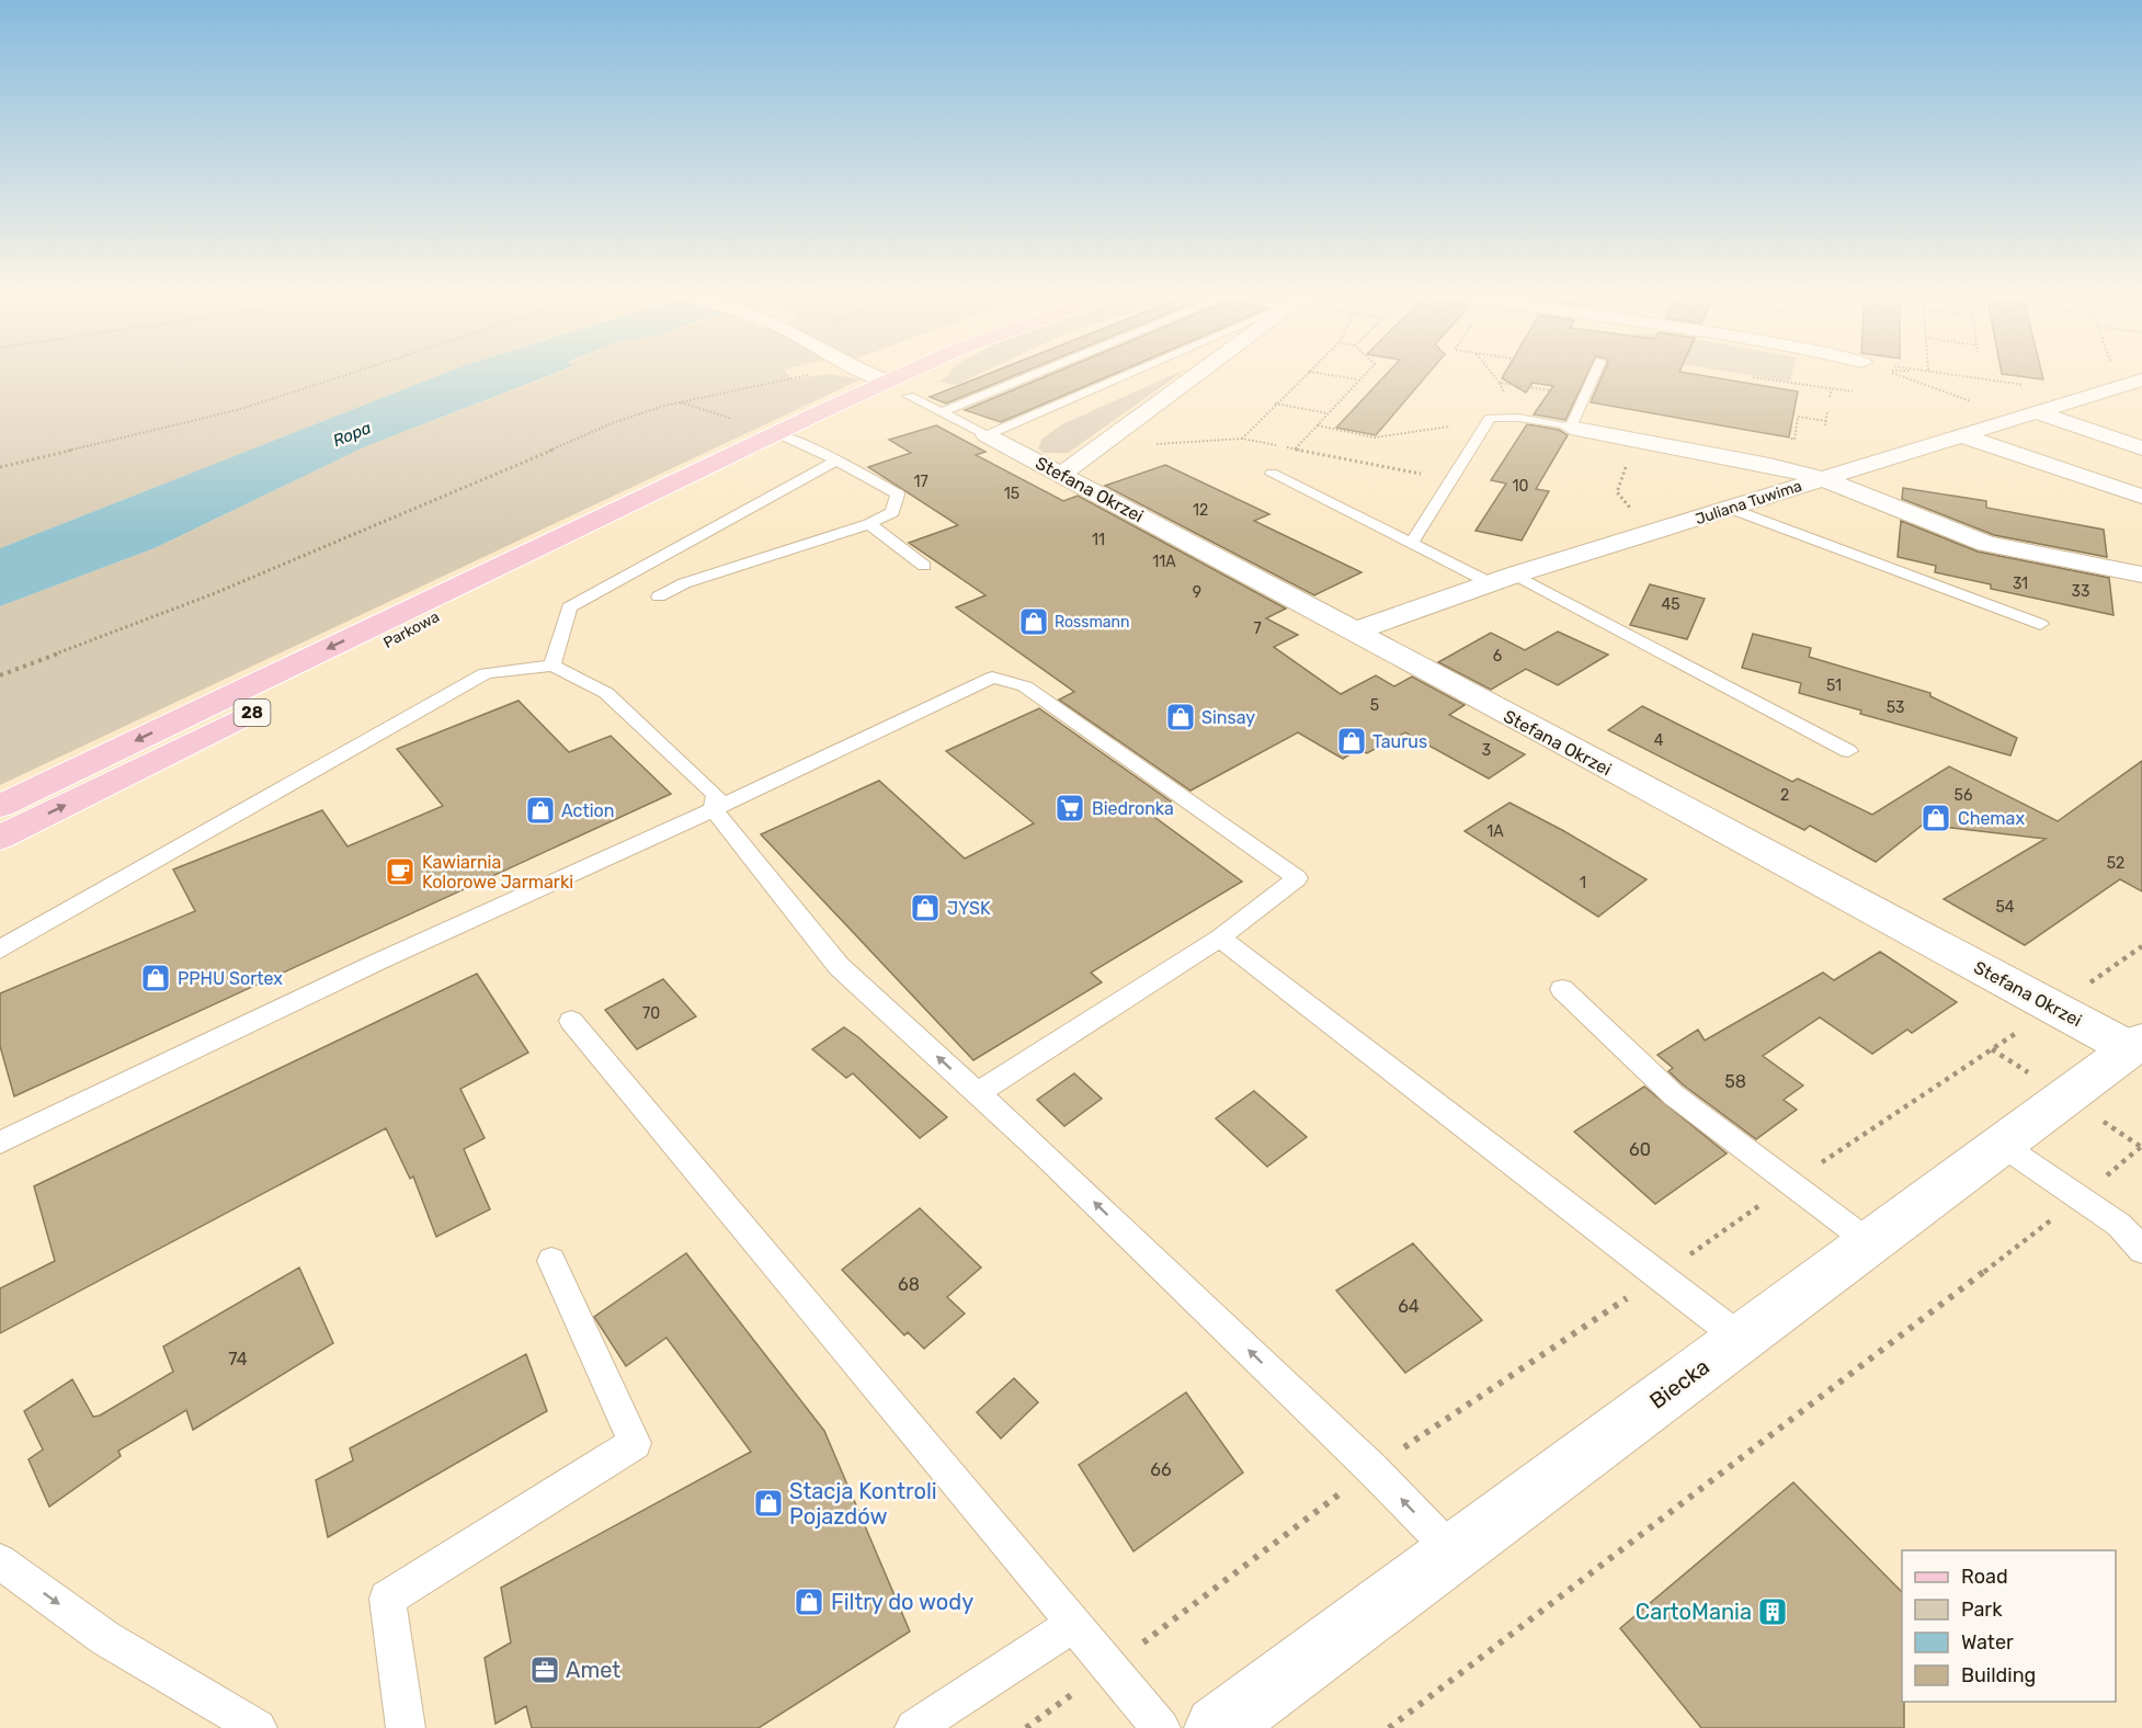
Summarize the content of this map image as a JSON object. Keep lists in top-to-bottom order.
{
  "streets": {
    "main road": ["Parkowa", "28"],
    "street": ["Stefana Okrzei", "Juliana Tuwima", "Biecka"]
  },
  "crossings": [
    ["Stefana Okrzei", "Juliana Tuwima"],
    ["Stefana Okrzei", "Biecka"]
  ],
  "water": ["Ropa"],
  "places": {
    "shop": [
      "Rossmann",
      "Sinsay",
      "Taurus",
      "Action",
      "Chemax",
      "JYSK",
      "PPHU Sortex",
      "Stacja Kontroli Pojazdów",
      "Filtry do wody"
    ],
    "supermarket": ["Biedronka"],
    "cafe": ["Kawiarnia Kolorowe Jarmarki"],
    "building": ["CartoMania"],
    "office": ["Amet"]
  },
  "house_numbers": [
    "17",
    "10",
    "15",
    "12",
    "11",
    "11A",
    "31",
    "33",
    "9",
    "45",
    "7",
    "6",
    "51",
    "5",
    "53",
    "4",
    "3",
    "2",
    "56",
    "1A",
    "52",
    "1",
    "54",
    "70",
    "58",
    "60",
    "68",
    "64",
    "74",
    "66"
  ],
  "legend": [
    "Road",
    "Park",
    "Water",
    "Building"
  ]
}
